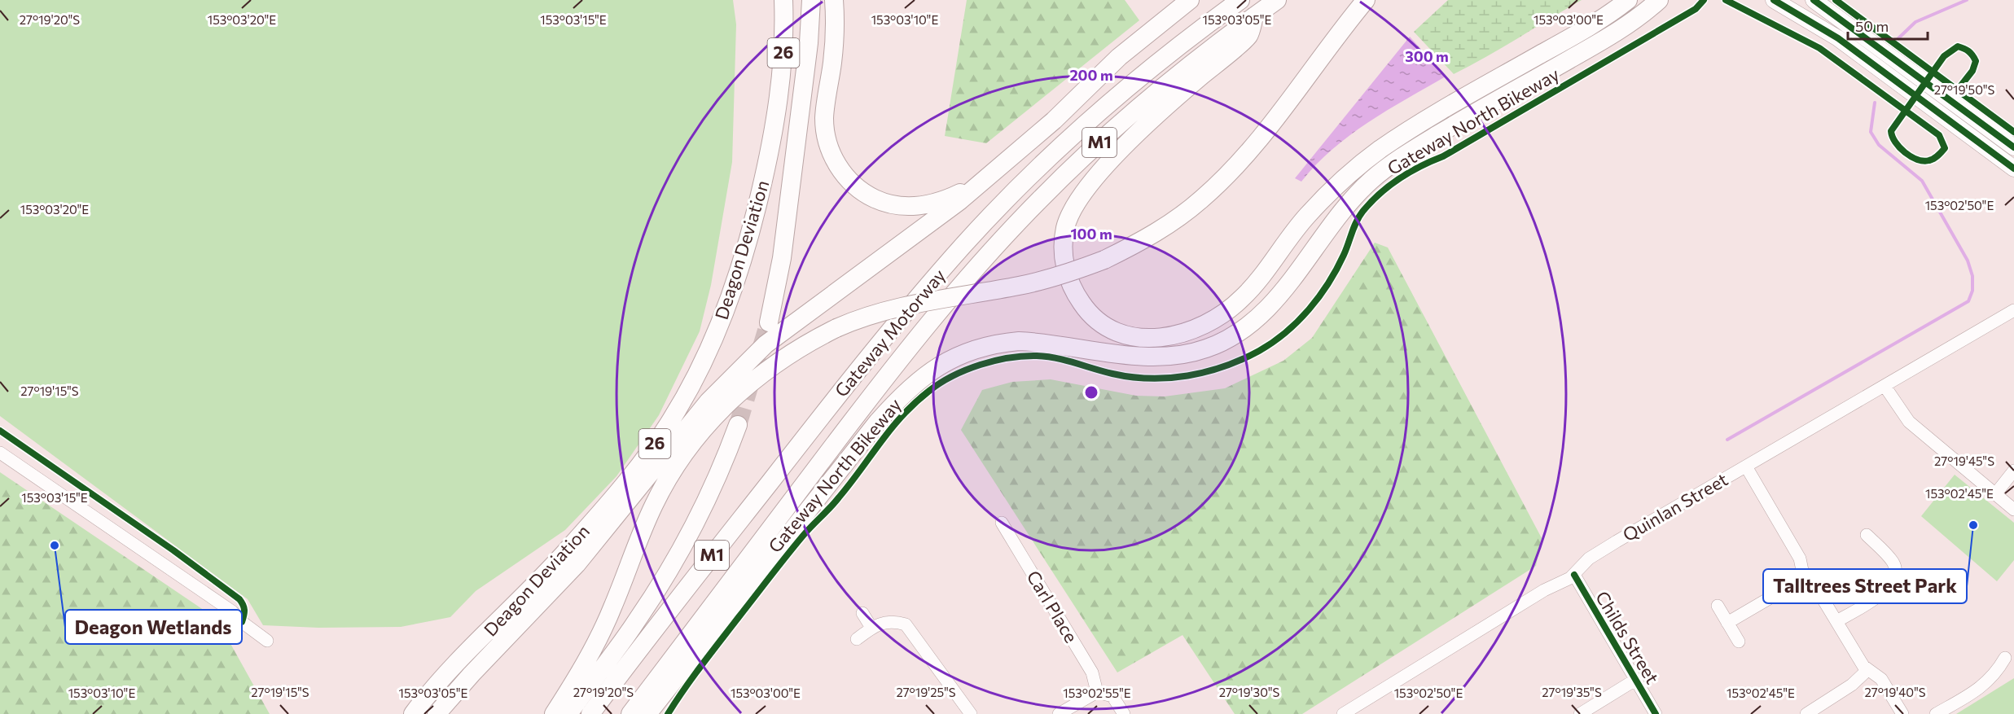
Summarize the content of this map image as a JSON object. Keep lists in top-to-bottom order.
{
  "streets": {
    "highway": [
      "26",
      "M1",
      "Deagon Deviation",
      "Gateway Motorway"
    ],
    "street": ["Quinlan Street", "Carl Place", "Childs Street"],
    "cycle path": ["Gateway North Bikeway"]
  },
  "crossings": [
    ["Quinlan Street", "Childs Street"]
  ],
  "places": ["Talltrees Street Park", "Deagon Wetlands"],
  "scale_bar": "50 m",
  "coordinates": [
    "27°19'20\"S",
    "153°03'20\"E",
    "153°03'15\"E",
    "153°03'10\"E",
    "153°03'05\"E",
    "153°03'00\"E",
    "27°19'50\"S",
    "153°02'50\"E",
    "27°19'15\"S",
    "27°19'45\"S",
    "153°02'45\"E",
    "27°19'25\"S",
    "27°19'30\"S",
    "27°19'35\"S",
    "27°19'40\"S",
    "153°02'55\"E"
  ],
  "rings": ["300 m", "200 m", "100 m"]
}
